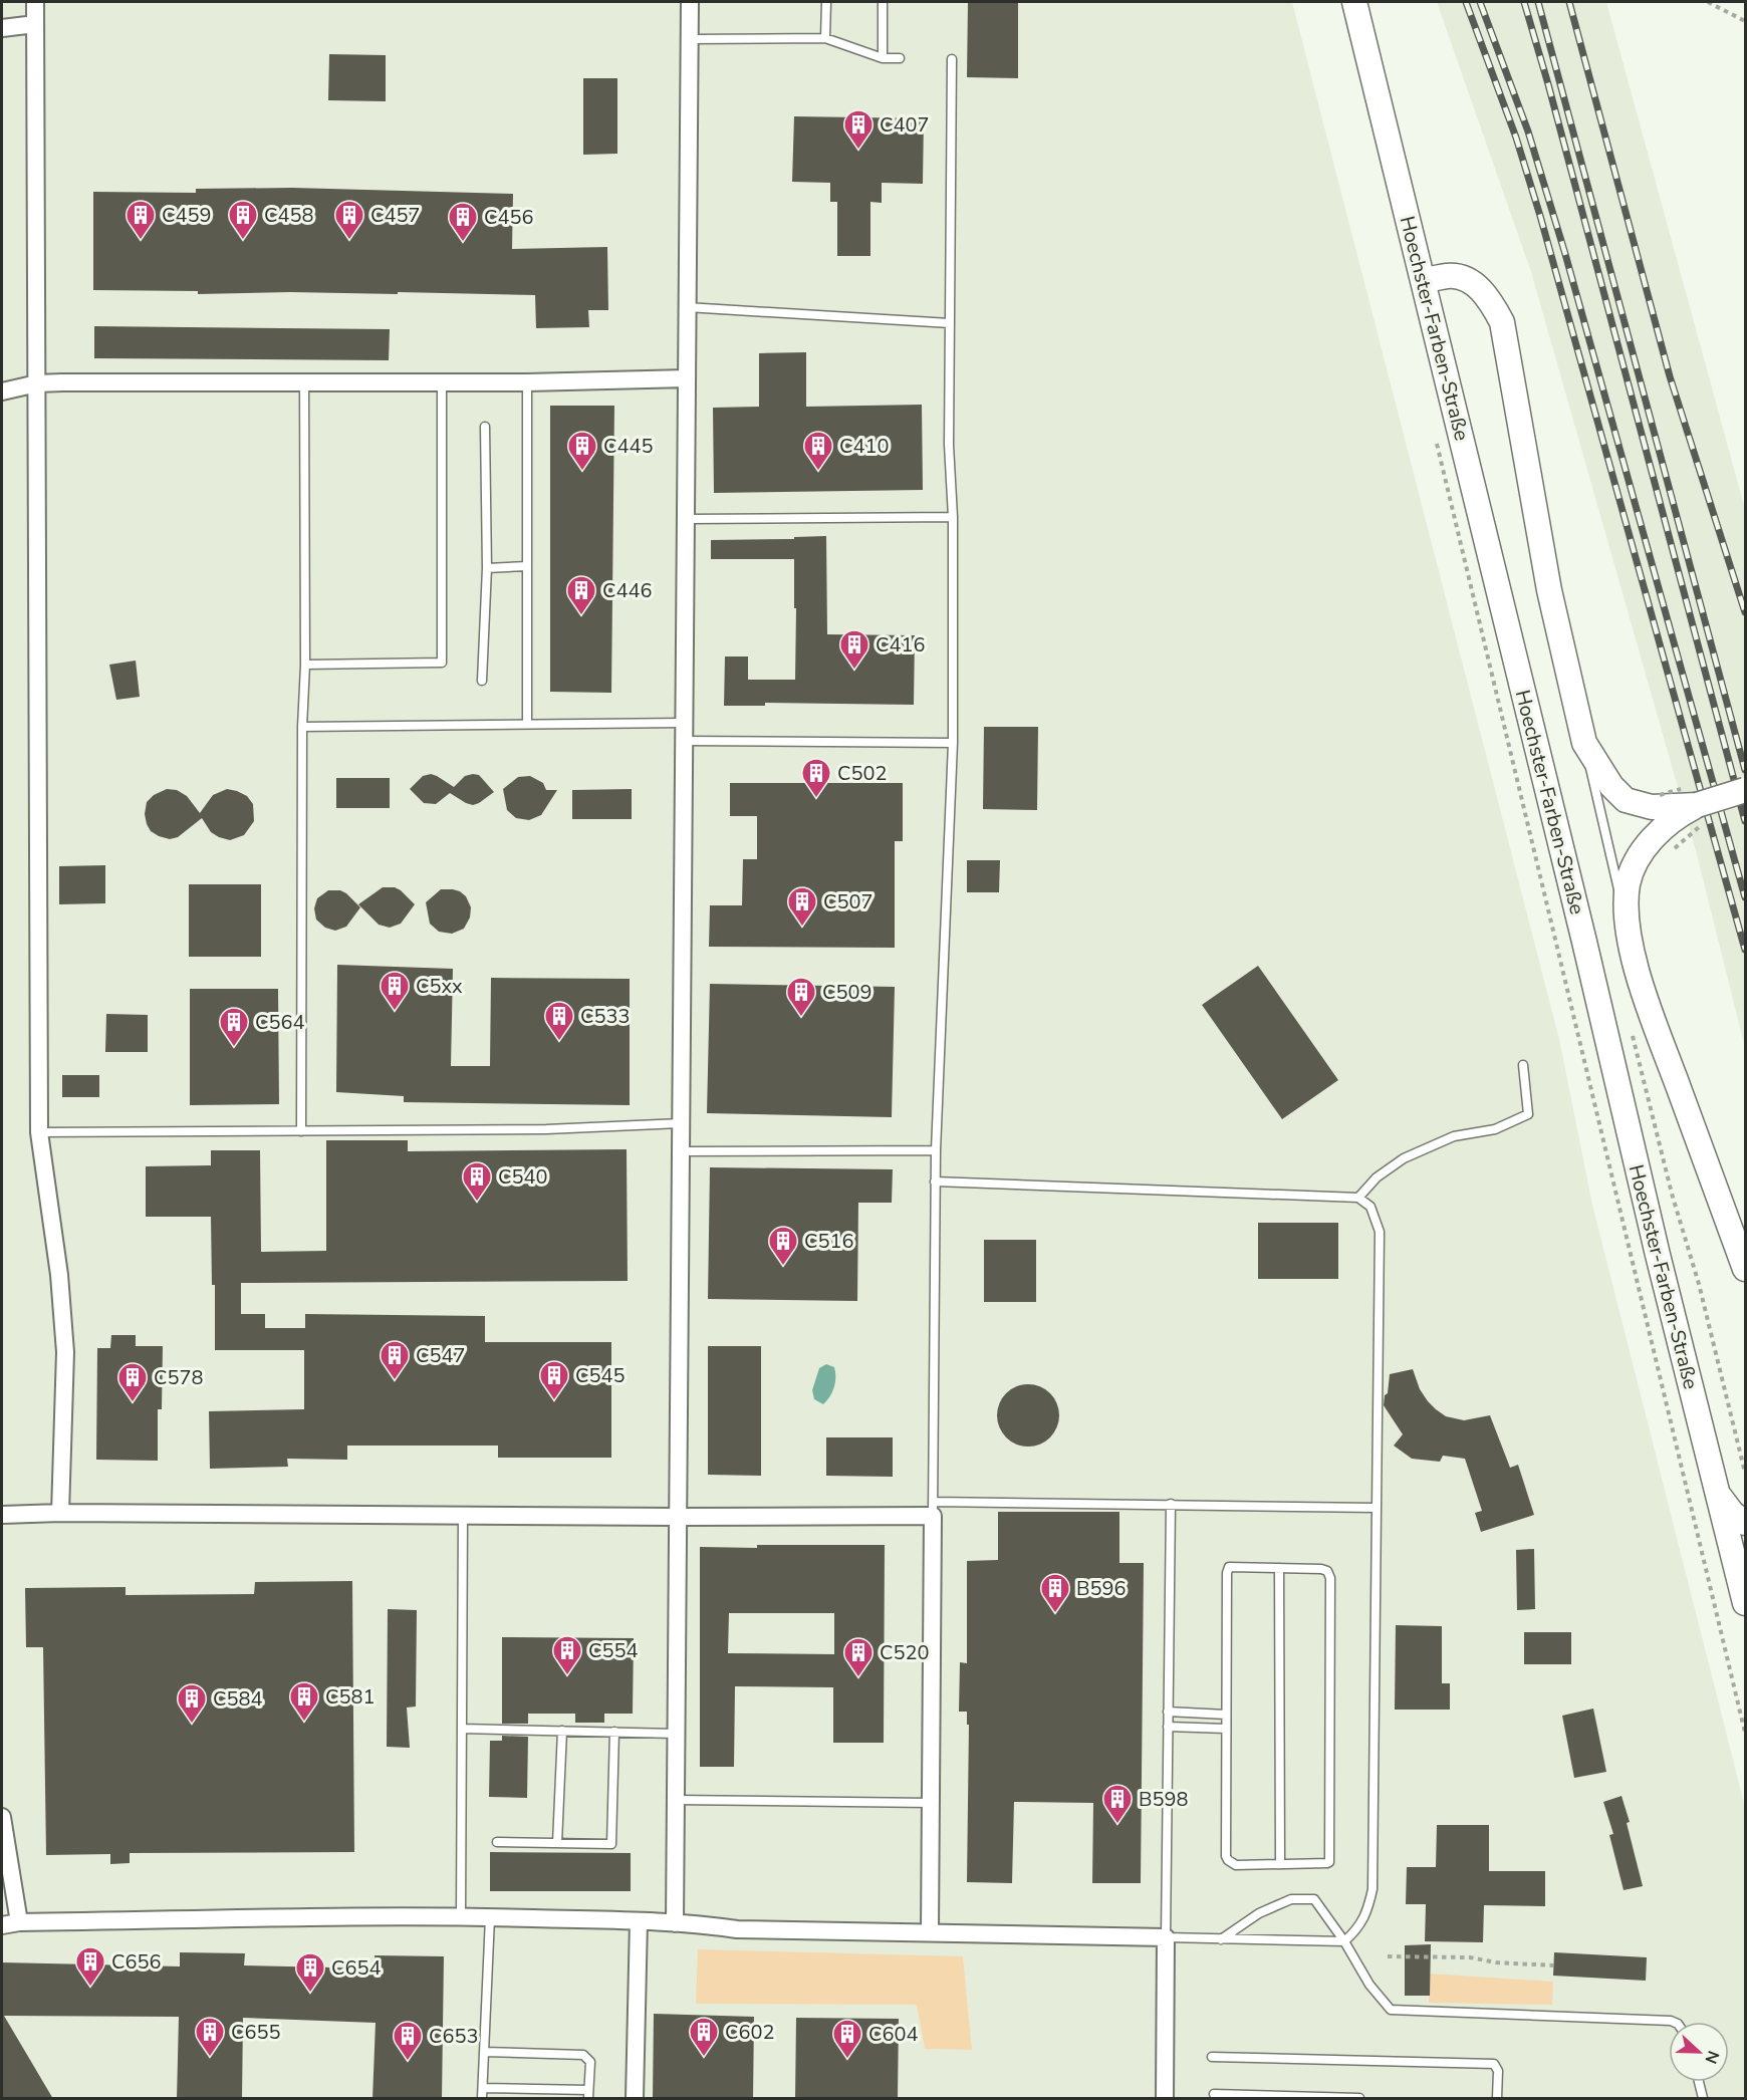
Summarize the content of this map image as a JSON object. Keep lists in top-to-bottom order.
{
  "streets": {
    "main road": ["Hoechster-Farben-Straße"]
  },
  "places": {
    "building": [
      "C407",
      "C459",
      "C458",
      "C457",
      "C456",
      "C445",
      "C410",
      "C446",
      "C416",
      "C502",
      "C507",
      "C5xx",
      "C509",
      "C533",
      "C564",
      "C540",
      "C516",
      "C547",
      "C545",
      "C578",
      "B596",
      "C554",
      "C520",
      "C581",
      "C584",
      "B598",
      "C656",
      "C654",
      "C655",
      "C602",
      "C604",
      "C653"
    ]
  },
  "north": "right"
}
